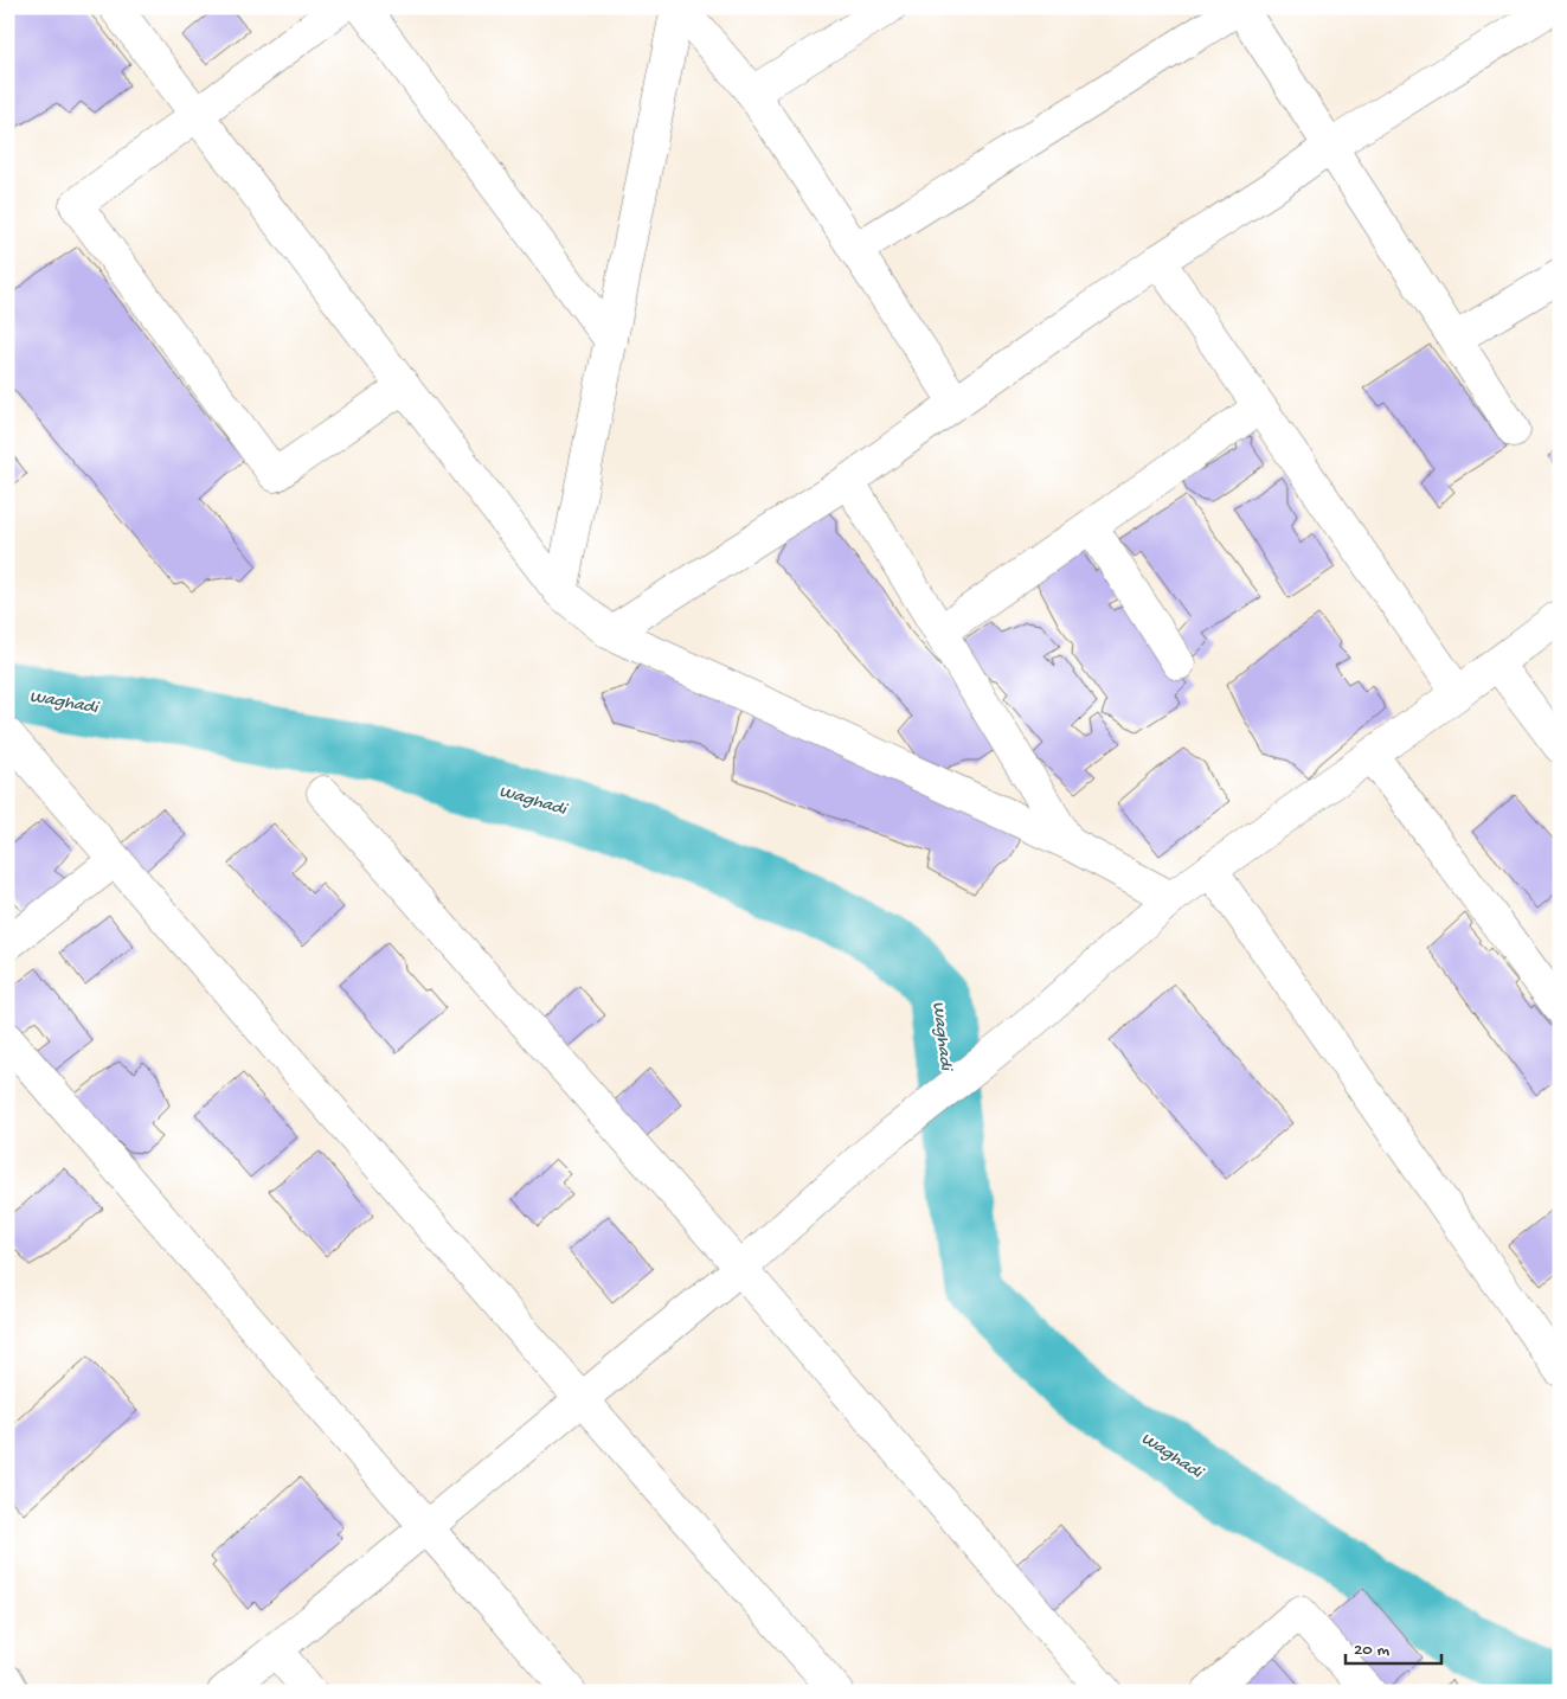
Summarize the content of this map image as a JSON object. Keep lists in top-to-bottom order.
{
  "water": ["Waghadi"],
  "scale_bar": "20 m"
}
